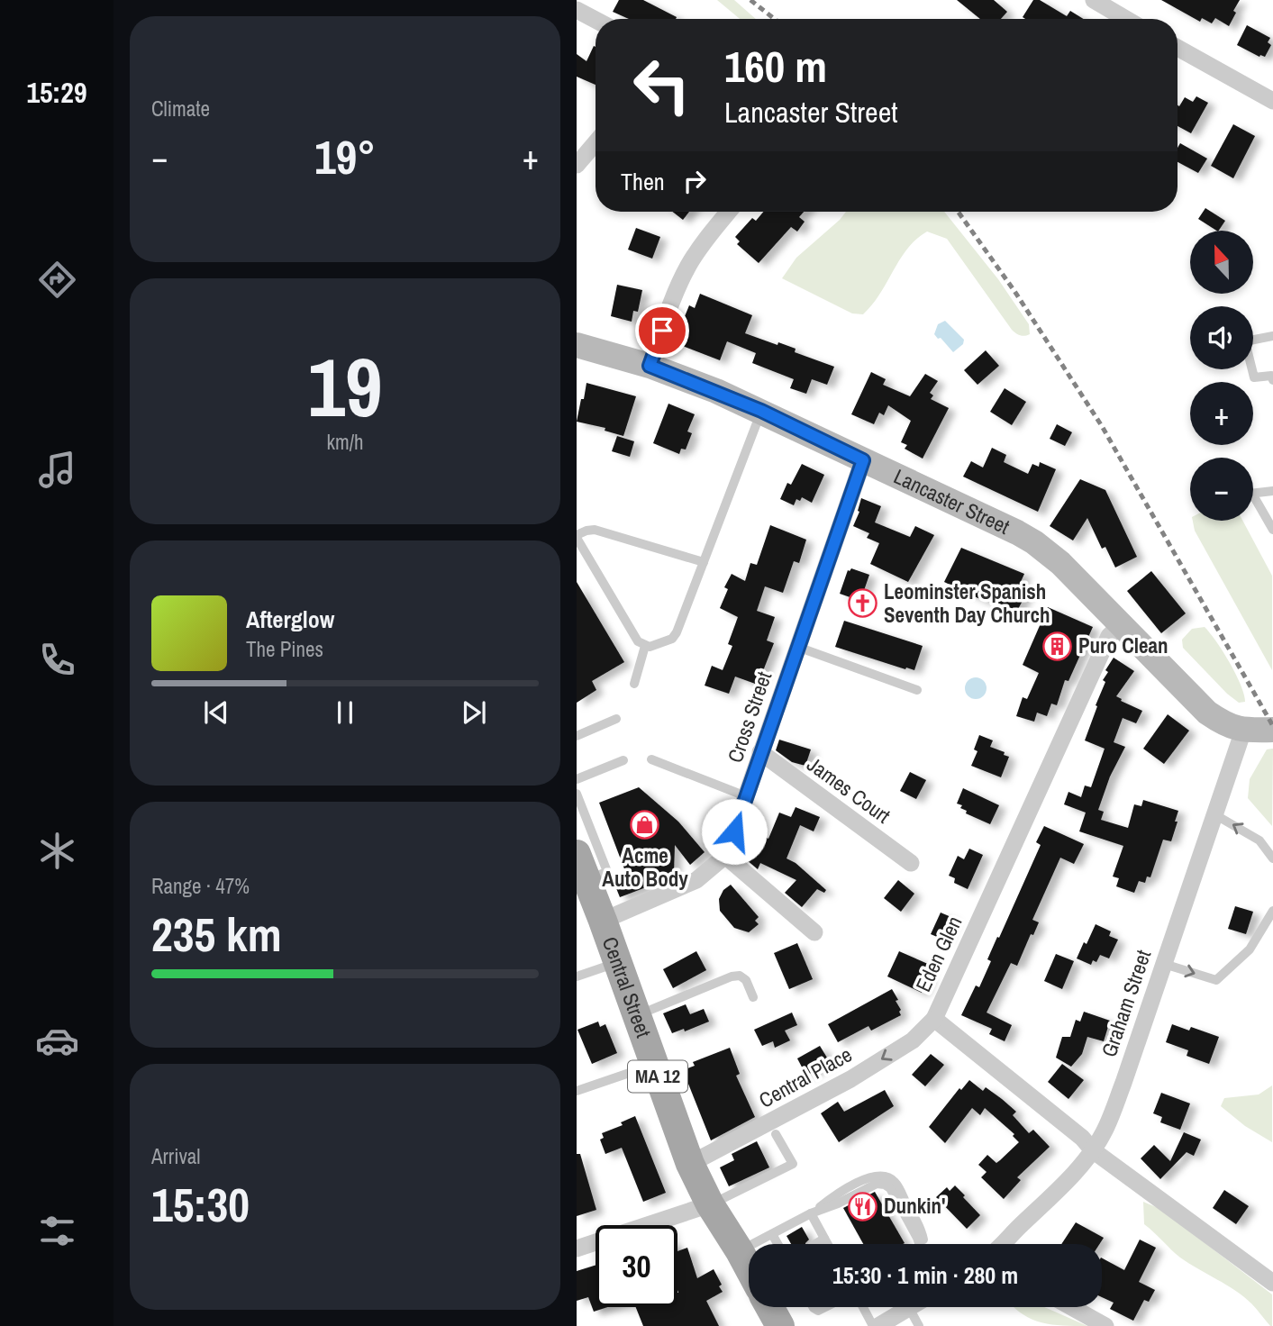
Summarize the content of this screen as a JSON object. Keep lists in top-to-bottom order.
{
  "streets": {
    "main road": ["Lancaster Street", "Central Street", "MA 12"],
    "street": [
      "Cross Street",
      "James Court",
      "Eden Glen",
      "Graham Street",
      "Central Place"
    ]
  },
  "crossings": [
    ["Lancaster Street", "Cross Street"],
    ["Lancaster Street", "Eden Glen"],
    ["Lancaster Street", "Graham Street"],
    ["Cross Street", "James Court"],
    ["Eden Glen", "Graham Street"],
    ["Eden Glen", "Central Place"],
    ["Central Street", "Central Place"]
  ],
  "one_way": ["Central Place"],
  "places": {
    "church": ["Leominster Spanish Seventh Day Church"],
    "building": ["Puro Clean"],
    "shop": ["Acme Auto Body"],
    "restaurant": ["Dunkin'"]
  },
  "north": "top",
  "page": {
    "tabs": "15:29",
    "tile": [
      "Climate",
      ["19", "km/h"],
      ["Range · 47%", "235 km"],
      ["Arrival", "15:30"]
    ],
    "turn": ["160 m", "Lancaster Street"],
    "heat": ["−", "19°", "+"],
    "then": "Then",
    "map_buttons": ["+", "−"],
    "song": ["Afterglow", "The Pines"],
    "limit": "30",
    "trip": "15:30 · 1 min · 280 m"
  }
}
